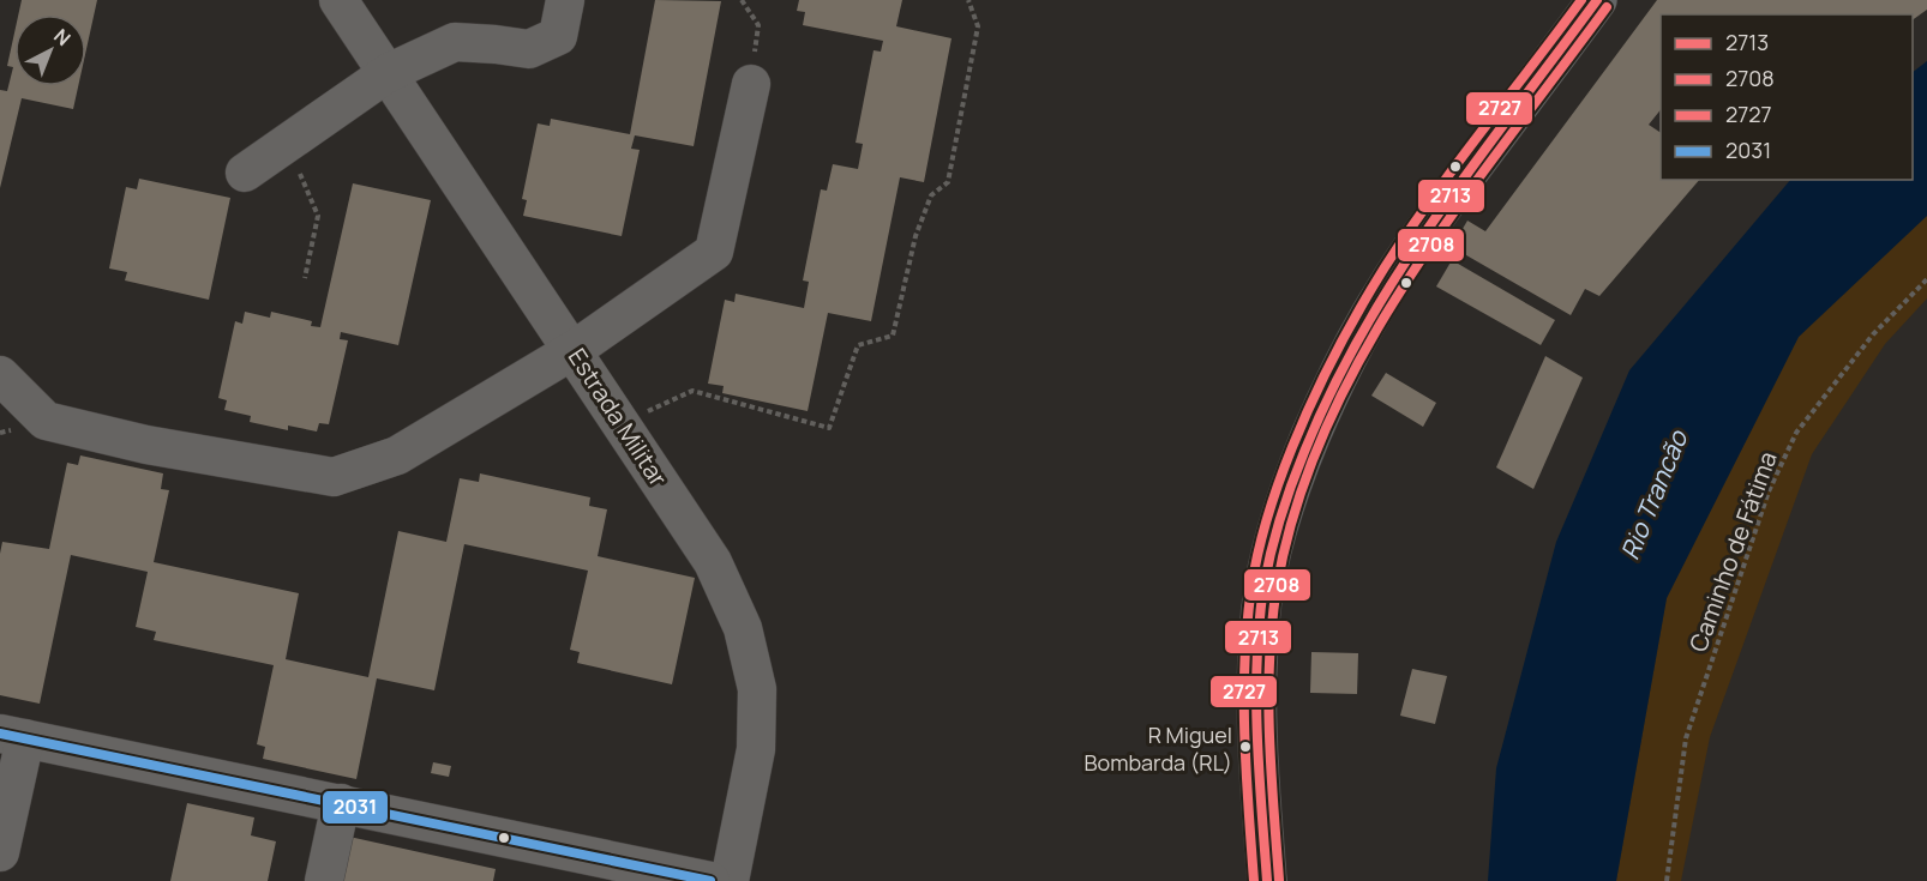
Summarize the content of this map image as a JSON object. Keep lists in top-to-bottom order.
{
  "streets": {
    "street": ["Estrada Militar"],
    "path": ["Caminho de Fátima"]
  },
  "water": ["Rio Trancão"],
  "places": ["R Miguel Bombarda (RL)"],
  "lines": [
    "transit line 2713",
    "transit line 2727",
    "transit line 2708",
    "transit line 2031"
  ],
  "legend": [
    "2713",
    "2708",
    "2727",
    "2031"
  ],
  "north": "top right"
}
